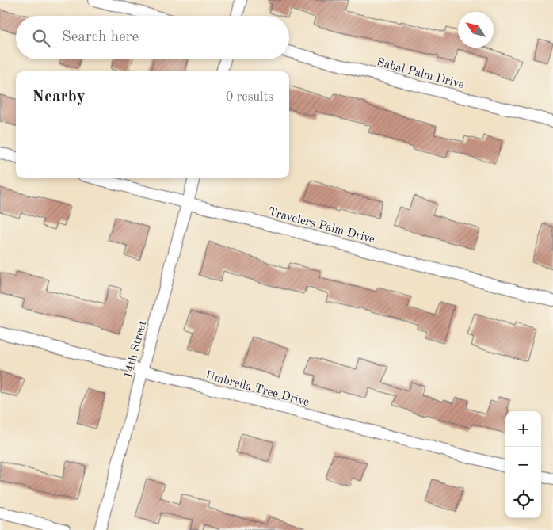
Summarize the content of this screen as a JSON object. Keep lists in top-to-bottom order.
{
  "streets": {
    "street": [
      "Sabal Palm Drive",
      "Travelers Palm Drive",
      "14th Street",
      "Umbrella Tree Drive"
    ]
  },
  "crossings": [
    ["Travelers Palm Drive", "14th Street"],
    ["14th Street", "Umbrella Tree Drive"]
  ],
  "north": "top left",
  "page": {
    "search": "Search here",
    "heading": ["Nearby", "0 results"],
    "map_buttons": ["+", "−"]
  }
}
